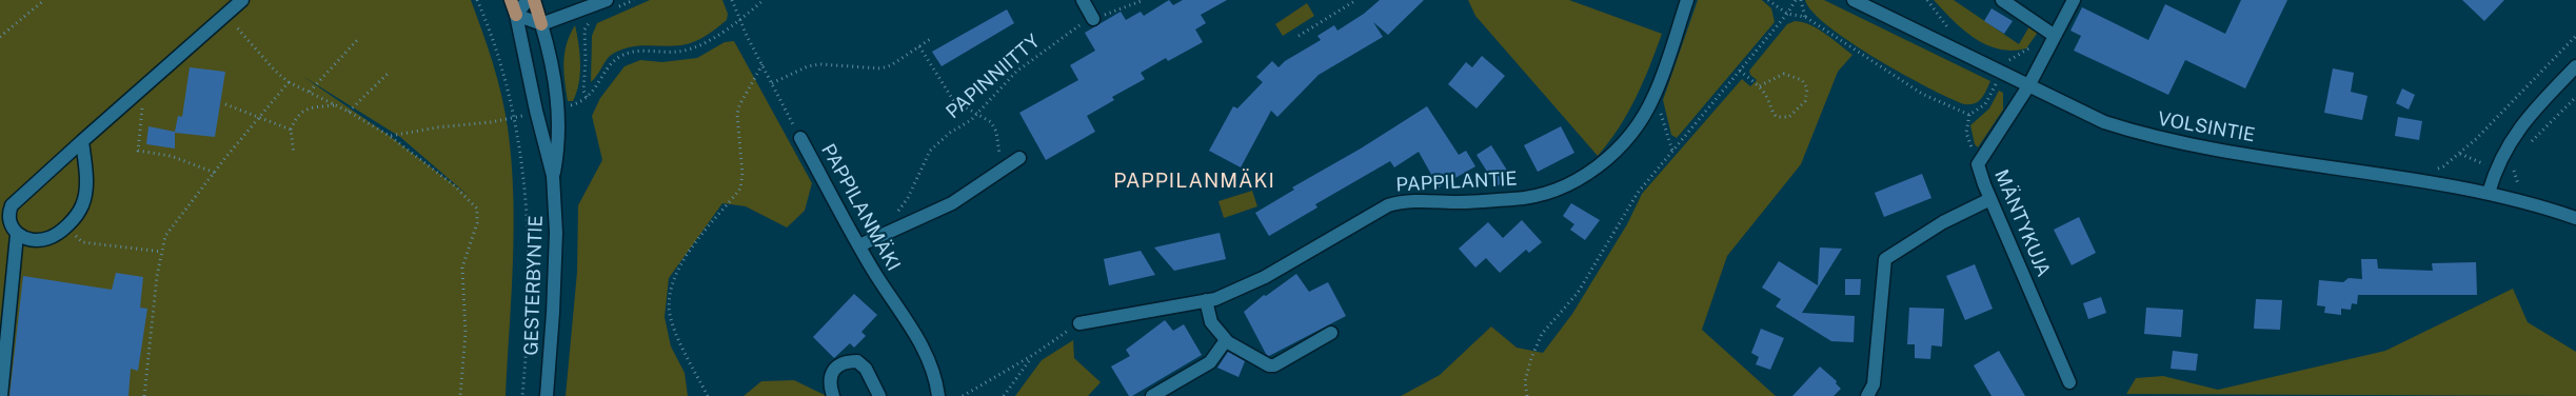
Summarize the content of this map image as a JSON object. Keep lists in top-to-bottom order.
{
  "streets": {
    "main road": ["GESTERBYNTIE"],
    "street": [
      "VOLSINTIE",
      "PAPPILANTIE",
      "PAPPILANMÄKI",
      "MÄNTYKUJA"
    ],
    "path": ["PAPINNIITTY"]
  },
  "crossings": [
    ["VOLSINTIE", "MÄNTYKUJA"]
  ],
  "districts": ["PAPPILANMÄKI"]
}
